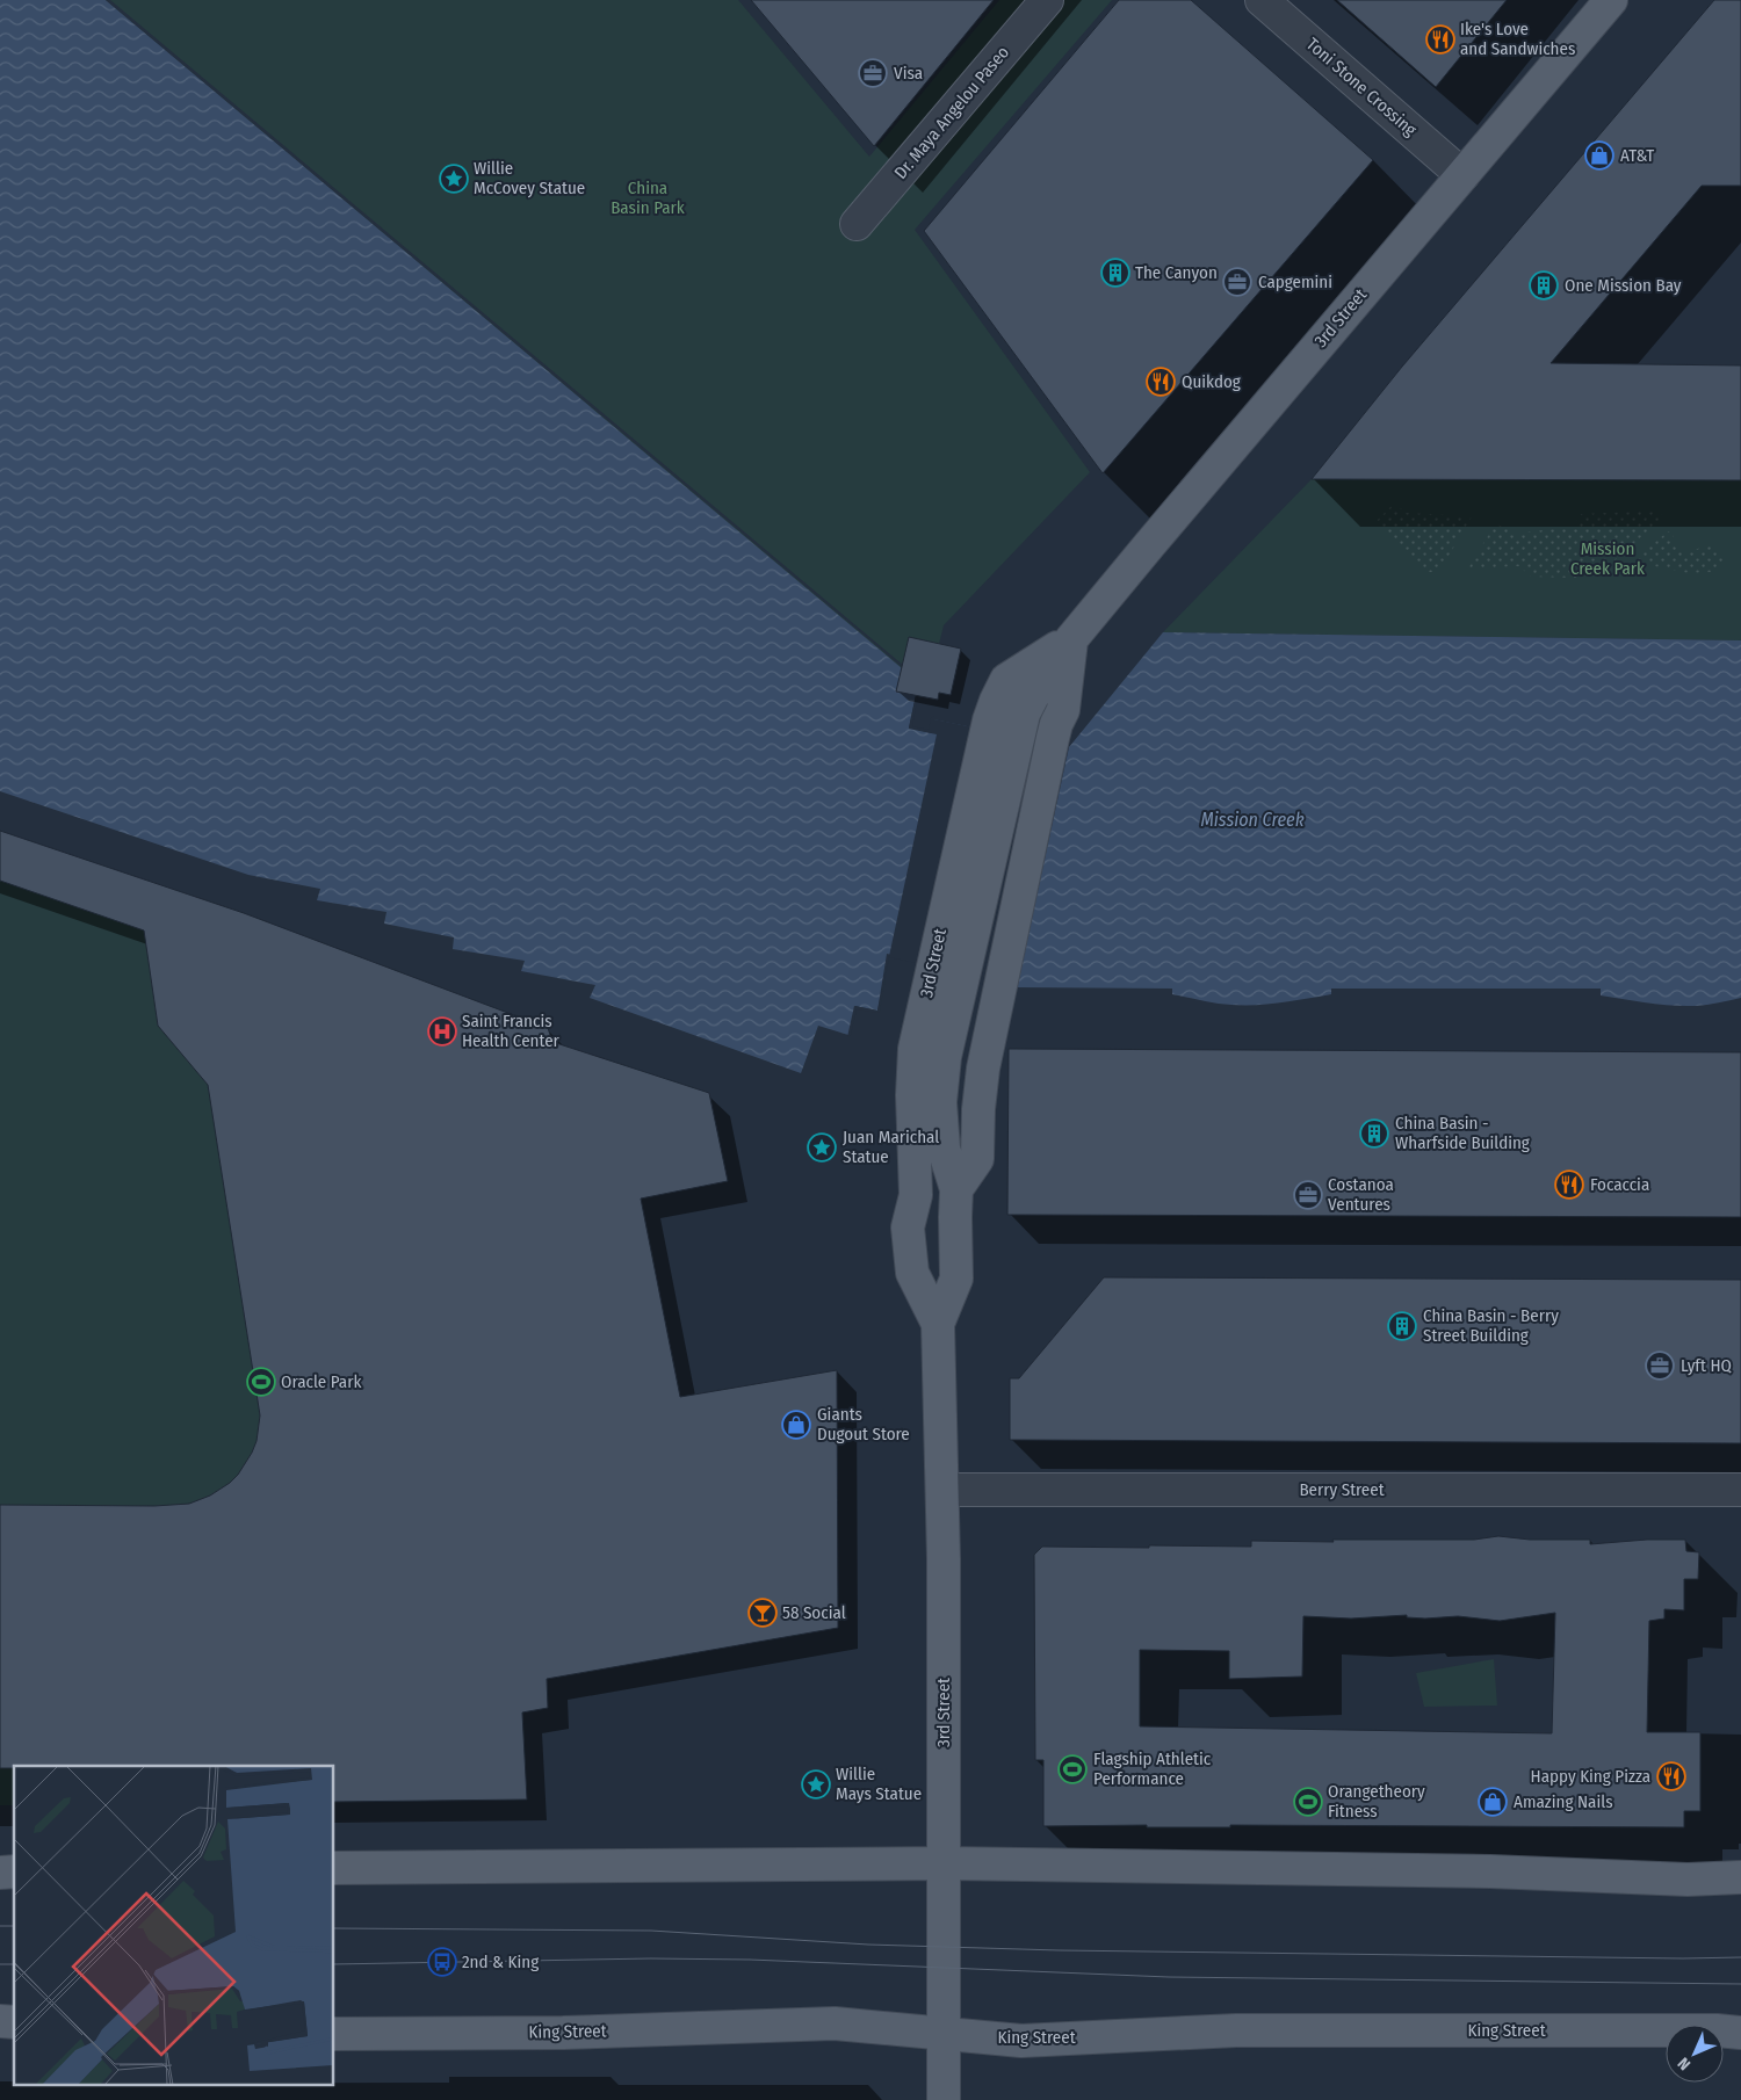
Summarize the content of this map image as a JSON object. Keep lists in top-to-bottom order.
{
  "streets": {
    "main road": ["3rd Street", "King Street"],
    "street": ["Toni Stone Crossing", "Dr. Maya Angelou Paseo", "Berry Street"]
  },
  "crossings": [
    ["Toni Stone Crossing", "3rd Street"],
    ["3rd Street", "Berry Street"],
    ["3rd Street", "King Street"]
  ],
  "water": ["Mission Creek"],
  "parks": ["China Basin Park", "Mission Creek Park"],
  "places": {
    "restaurant": [
      "Ike's Love and Sandwiches",
      "Quikdog",
      "Focaccia",
      "Happy King Pizza"
    ],
    "office": [
      "Visa",
      "Capgemini",
      "Costanoa Ventures",
      "Lyft HQ"
    ],
    "shop": ["AT&T", "Giants Dugout Store", "Amazing Nails"],
    "place": ["Willie McCovey Statue", "Juan Marichal Statue", "Willie Mays Statue"],
    "building": [
      "The Canyon",
      "One Mission Bay",
      "China Basin - Wharfside Building",
      "China Basin - Berry Street Building"
    ],
    "hospital": ["Saint Francis Health Center"],
    "sports": ["Oracle Park", "Flagship Athletic Performance", "Orangetheory Fitness"],
    "bar": ["58 Social"],
    "bus stop": ["2nd & King"]
  },
  "north": "bottom left"
}
